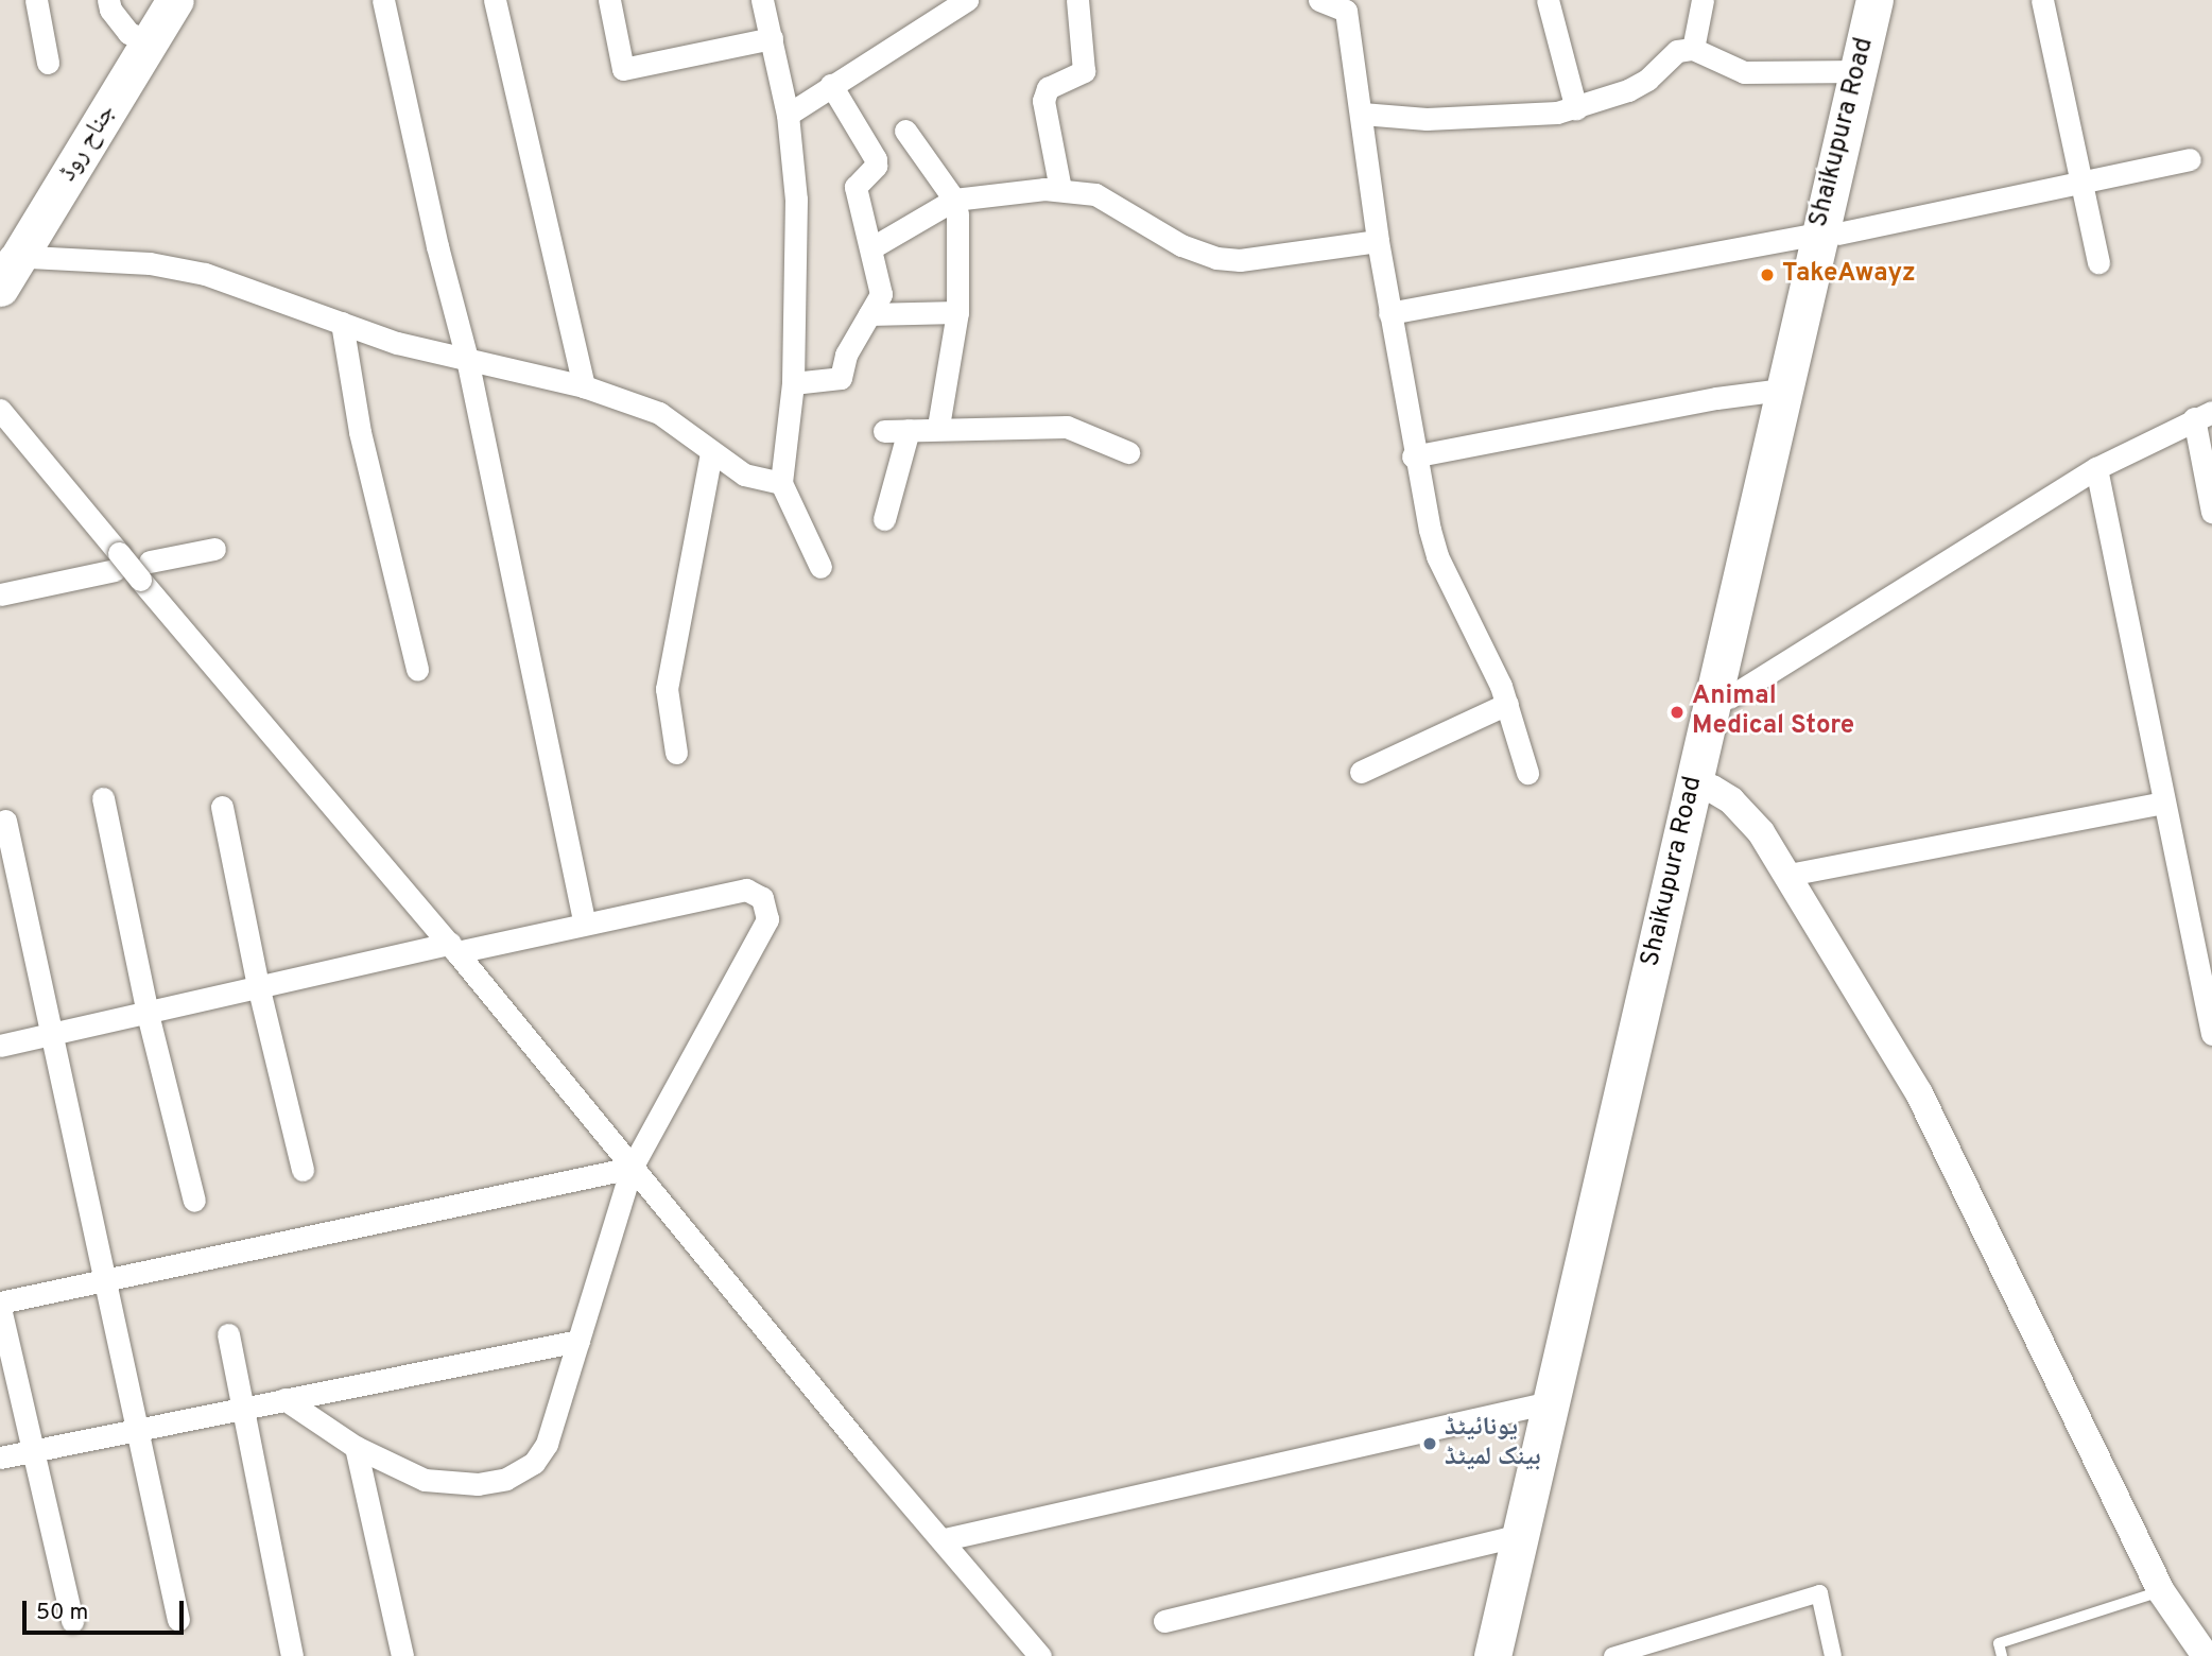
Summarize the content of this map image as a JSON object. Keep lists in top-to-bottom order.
{
  "streets": {
    "main road": ["Shaikupura Road", "جناح روڈ"]
  },
  "places": ["TakeAwayz", "Animal Medical Store", "یونائیٹڈ بینک لمیٹڈ"],
  "scale_bar": "50 m"
}
